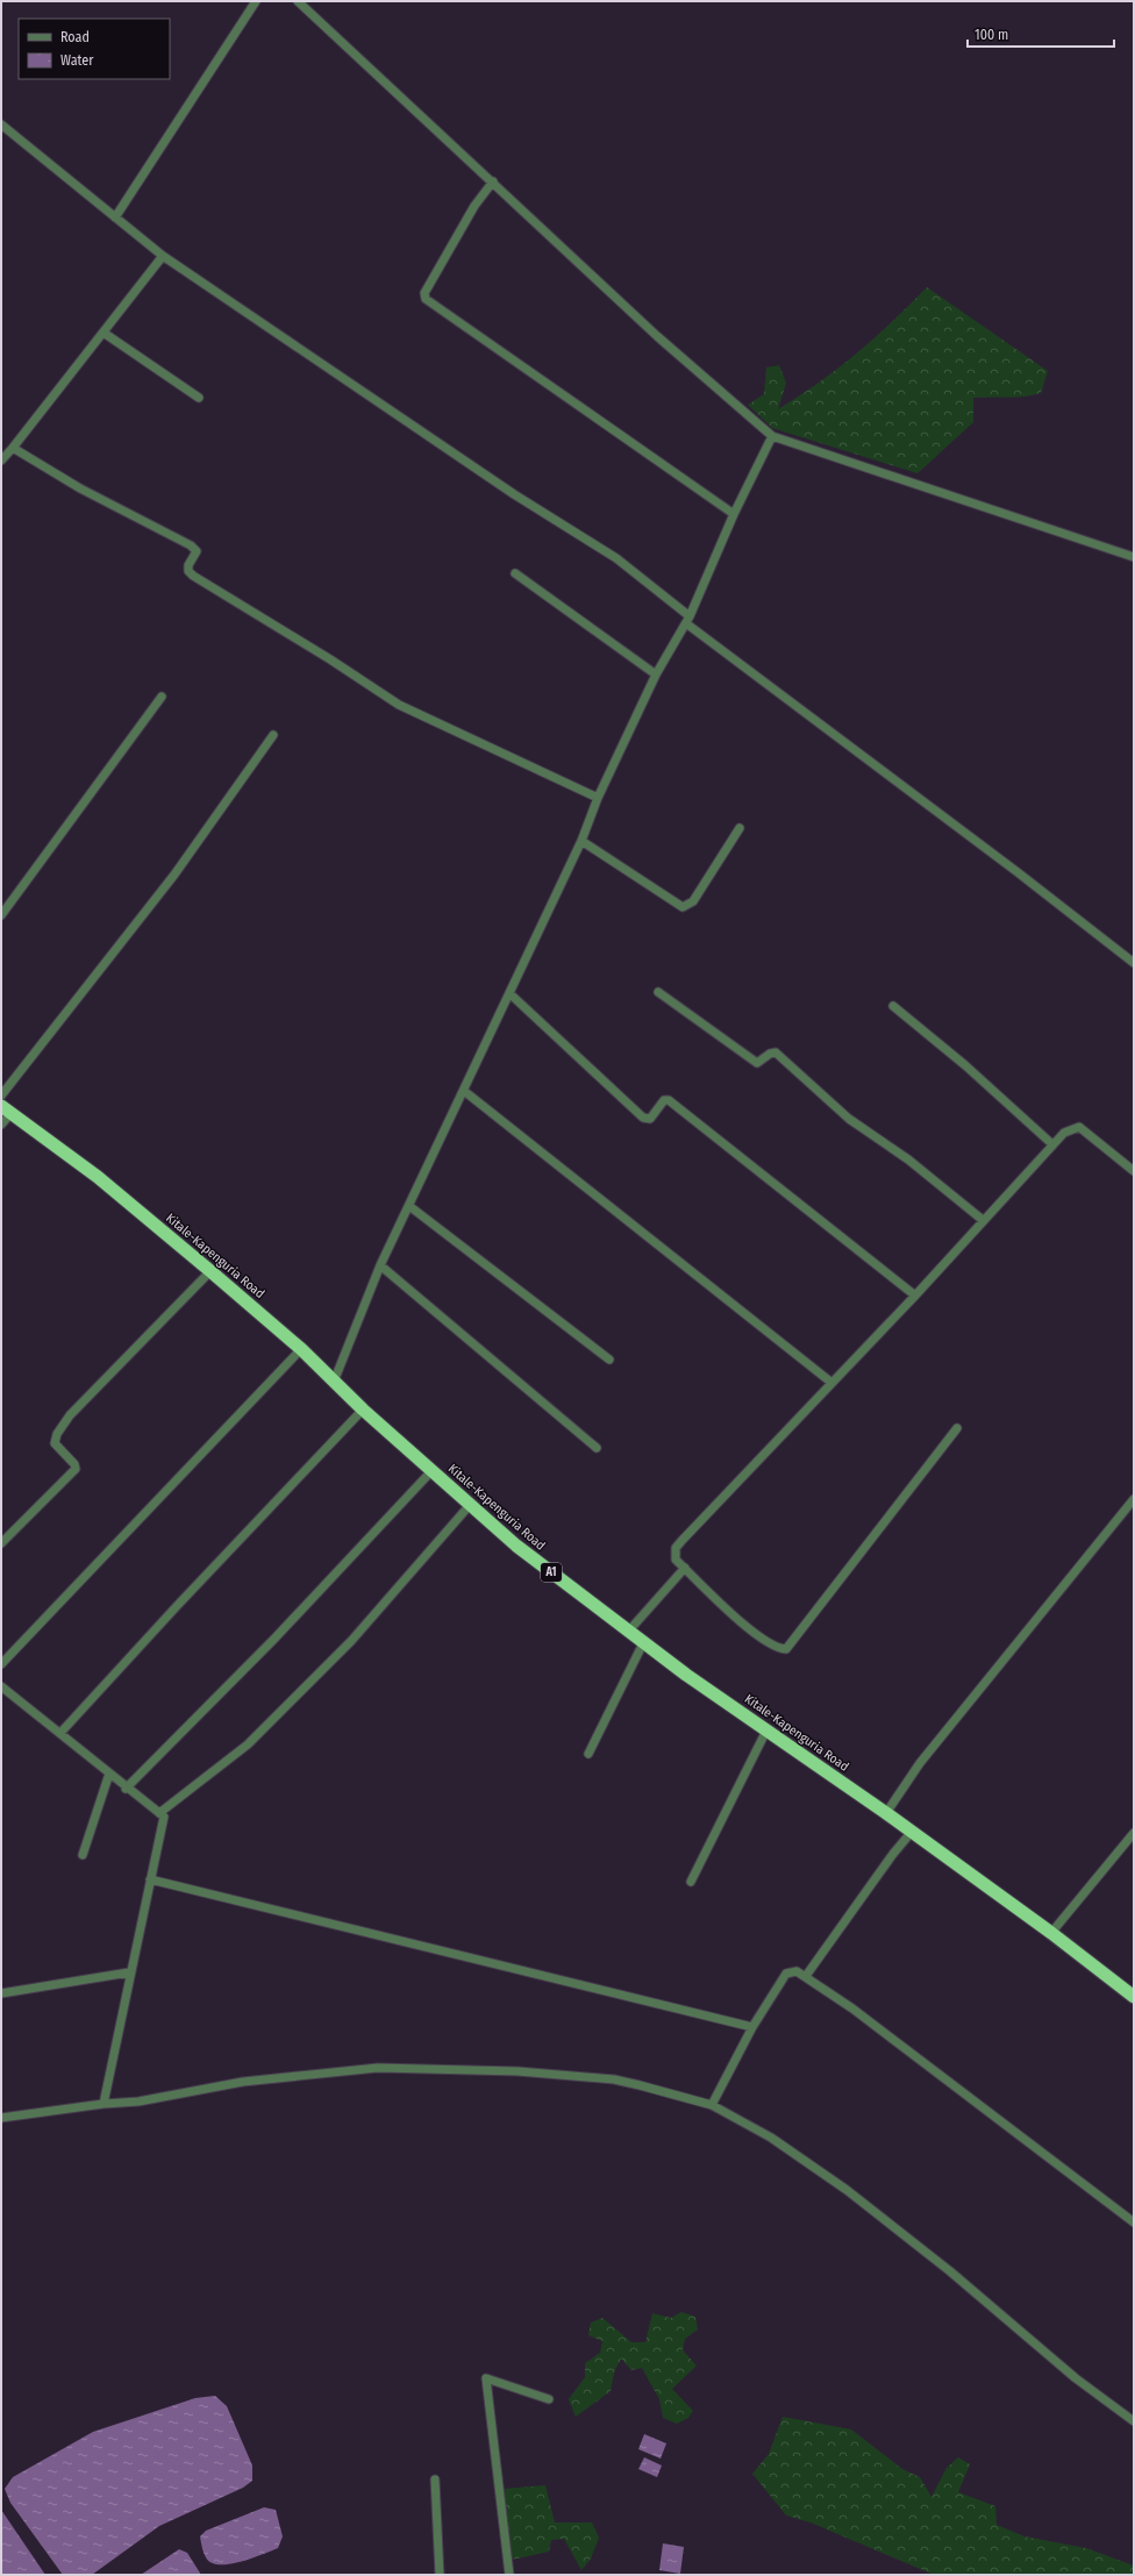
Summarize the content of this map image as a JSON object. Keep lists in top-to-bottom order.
{
  "streets": {
    "highway": ["Kitale-Kapenguria Road", "A1"]
  },
  "legend": ["Road", "Water"],
  "scale_bar": "100 m"
}
